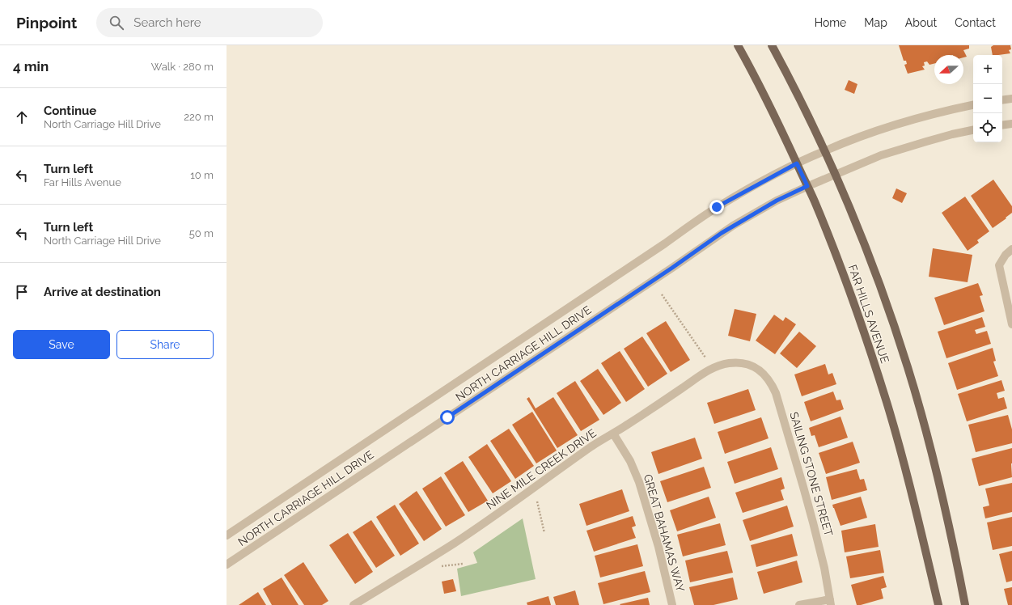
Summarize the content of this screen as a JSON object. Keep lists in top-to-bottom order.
{
  "streets": {
    "main road": ["FAR HILLS AVENUE"],
    "street": [
      "NORTH CARRIAGE HILL DRIVE",
      "NINE MILE CREEK DRIVE",
      "SAILING STONE STREET",
      "GREAT BAHAMAS WAY"
    ]
  },
  "crossings": [
    ["FAR HILLS AVENUE", "NORTH CARRIAGE HILL DRIVE"],
    ["NINE MILE CREEK DRIVE", "SAILING STONE STREET"],
    ["NINE MILE CREEK DRIVE", "GREAT BAHAMAS WAY"]
  ],
  "north": "left",
  "page": {
    "header": "Pinpoint",
    "search": "Search here",
    "nav": [
      "Home",
      "Map",
      "About",
      "Contact"
    ],
    "heading": ["4 min", "Walk · 280 m"],
    "map_buttons": ["+", "−"],
    "list": [
      ["Continue", "North Carriage Hill Drive", "220 m"],
      ["Turn left", "Far Hills Avenue", "10 m"],
      ["Turn left", "North Carriage Hill Drive", "50 m"],
      "Arrive at destination"
    ],
    "buttons": ["Save", "Share"]
  }
}
